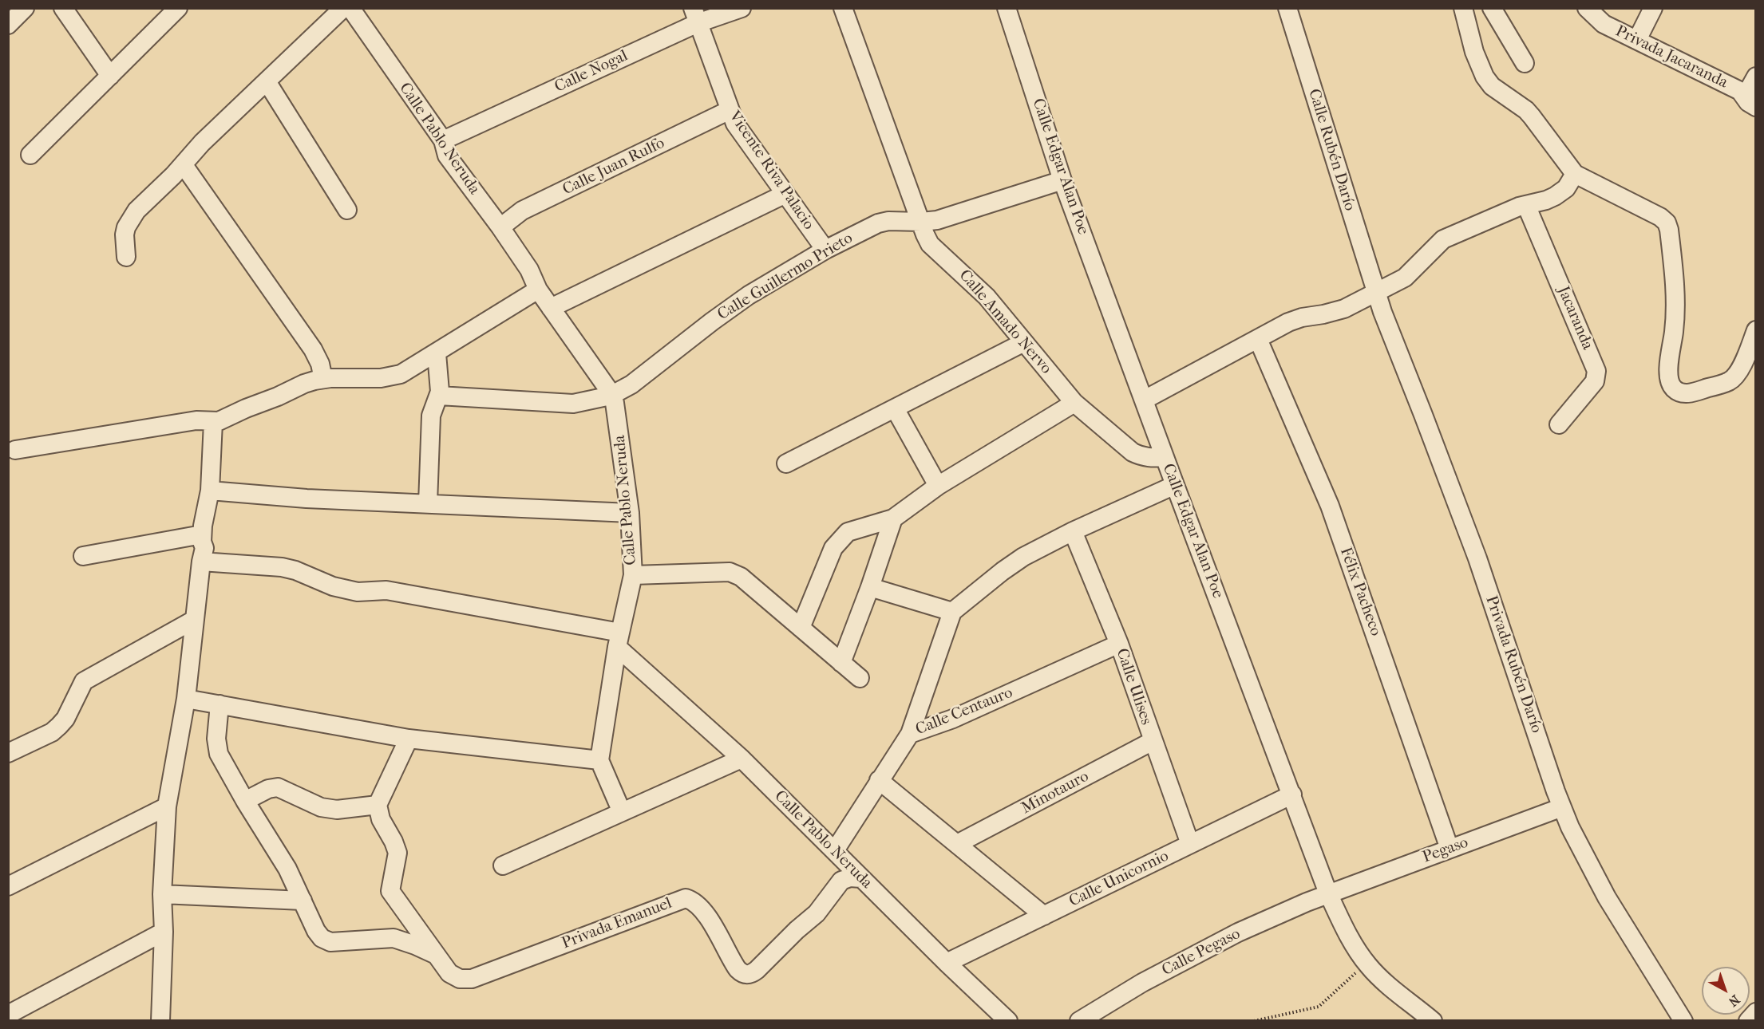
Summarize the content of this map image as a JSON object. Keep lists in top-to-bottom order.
{
  "streets": {
    "street": [
      "Privada Jacaranda",
      "Calle Nogal",
      "Calle Pablo Neruda",
      "Calle Rubén Darío",
      "Calle Juan Rulfo",
      "Calle Edgar Alan Poe",
      "Vicente Riva Palacio",
      "Calle Guillermo Prieto",
      "Jacaranda",
      "Calle Amado Nervo",
      "Félix Pacheco",
      "Privada Rubén Darío",
      "Calle Ulises",
      "Calle Centauro",
      "Minotauro",
      "Pegaso",
      "Calle Unicornio",
      "Privada Emanuel",
      "Calle Pegaso"
    ]
  },
  "crossings": [
    ["Calle Nogal", "Calle Pablo Neruda"],
    ["Calle Nogal", "Vicente Riva Palacio"],
    ["Calle Pablo Neruda", "Calle Juan Rulfo"],
    ["Calle Pablo Neruda", "Calle Guillermo Prieto"],
    ["Calle Pablo Neruda", "Calle Centauro"],
    ["Calle Pablo Neruda", "Calle Unicornio"],
    ["Calle Pablo Neruda", "Privada Emanuel"],
    ["Calle Rubén Darío", "Privada Rubén Darío"],
    ["Calle Juan Rulfo", "Vicente Riva Palacio"],
    ["Calle Edgar Alan Poe", "Calle Guillermo Prieto"],
    ["Calle Edgar Alan Poe", "Calle Amado Nervo"],
    ["Calle Edgar Alan Poe", "Pegaso"],
    ["Calle Edgar Alan Poe", "Calle Unicornio"],
    ["Calle Edgar Alan Poe", "Calle Pegaso"],
    ["Vicente Riva Palacio", "Calle Guillermo Prieto"],
    ["Calle Guillermo Prieto", "Calle Amado Nervo"],
    ["Félix Pacheco", "Pegaso"],
    ["Privada Rubén Darío", "Pegaso"],
    ["Calle Ulises", "Calle Centauro"],
    ["Calle Ulises", "Minotauro"],
    ["Calle Ulises", "Calle Unicornio"],
    ["Pegaso", "Calle Pegaso"]
  ],
  "north": "bottom right"
}
